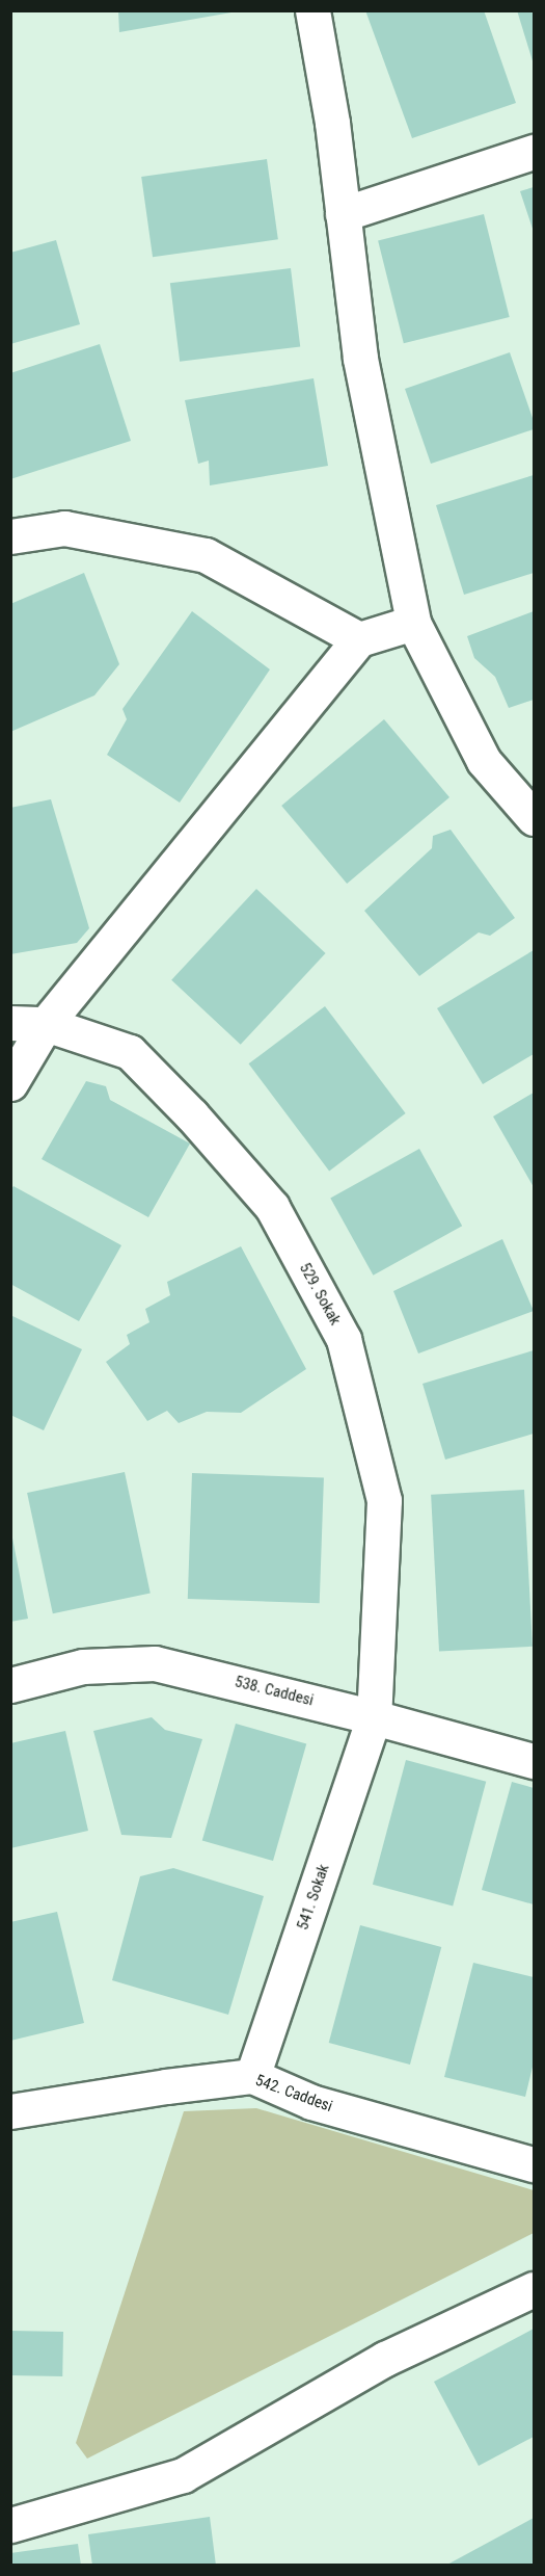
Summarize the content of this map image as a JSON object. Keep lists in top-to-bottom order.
{
  "streets": {
    "street": [
      "529. Sokak",
      "538. Caddesi",
      "541. Sokak",
      "542. Caddesi"
    ]
  },
  "crossings": [
    ["529. Sokak", "538. Caddesi"],
    ["529. Sokak", "541. Sokak"],
    ["538. Caddesi", "541. Sokak"],
    ["541. Sokak", "542. Caddesi"]
  ]
}
